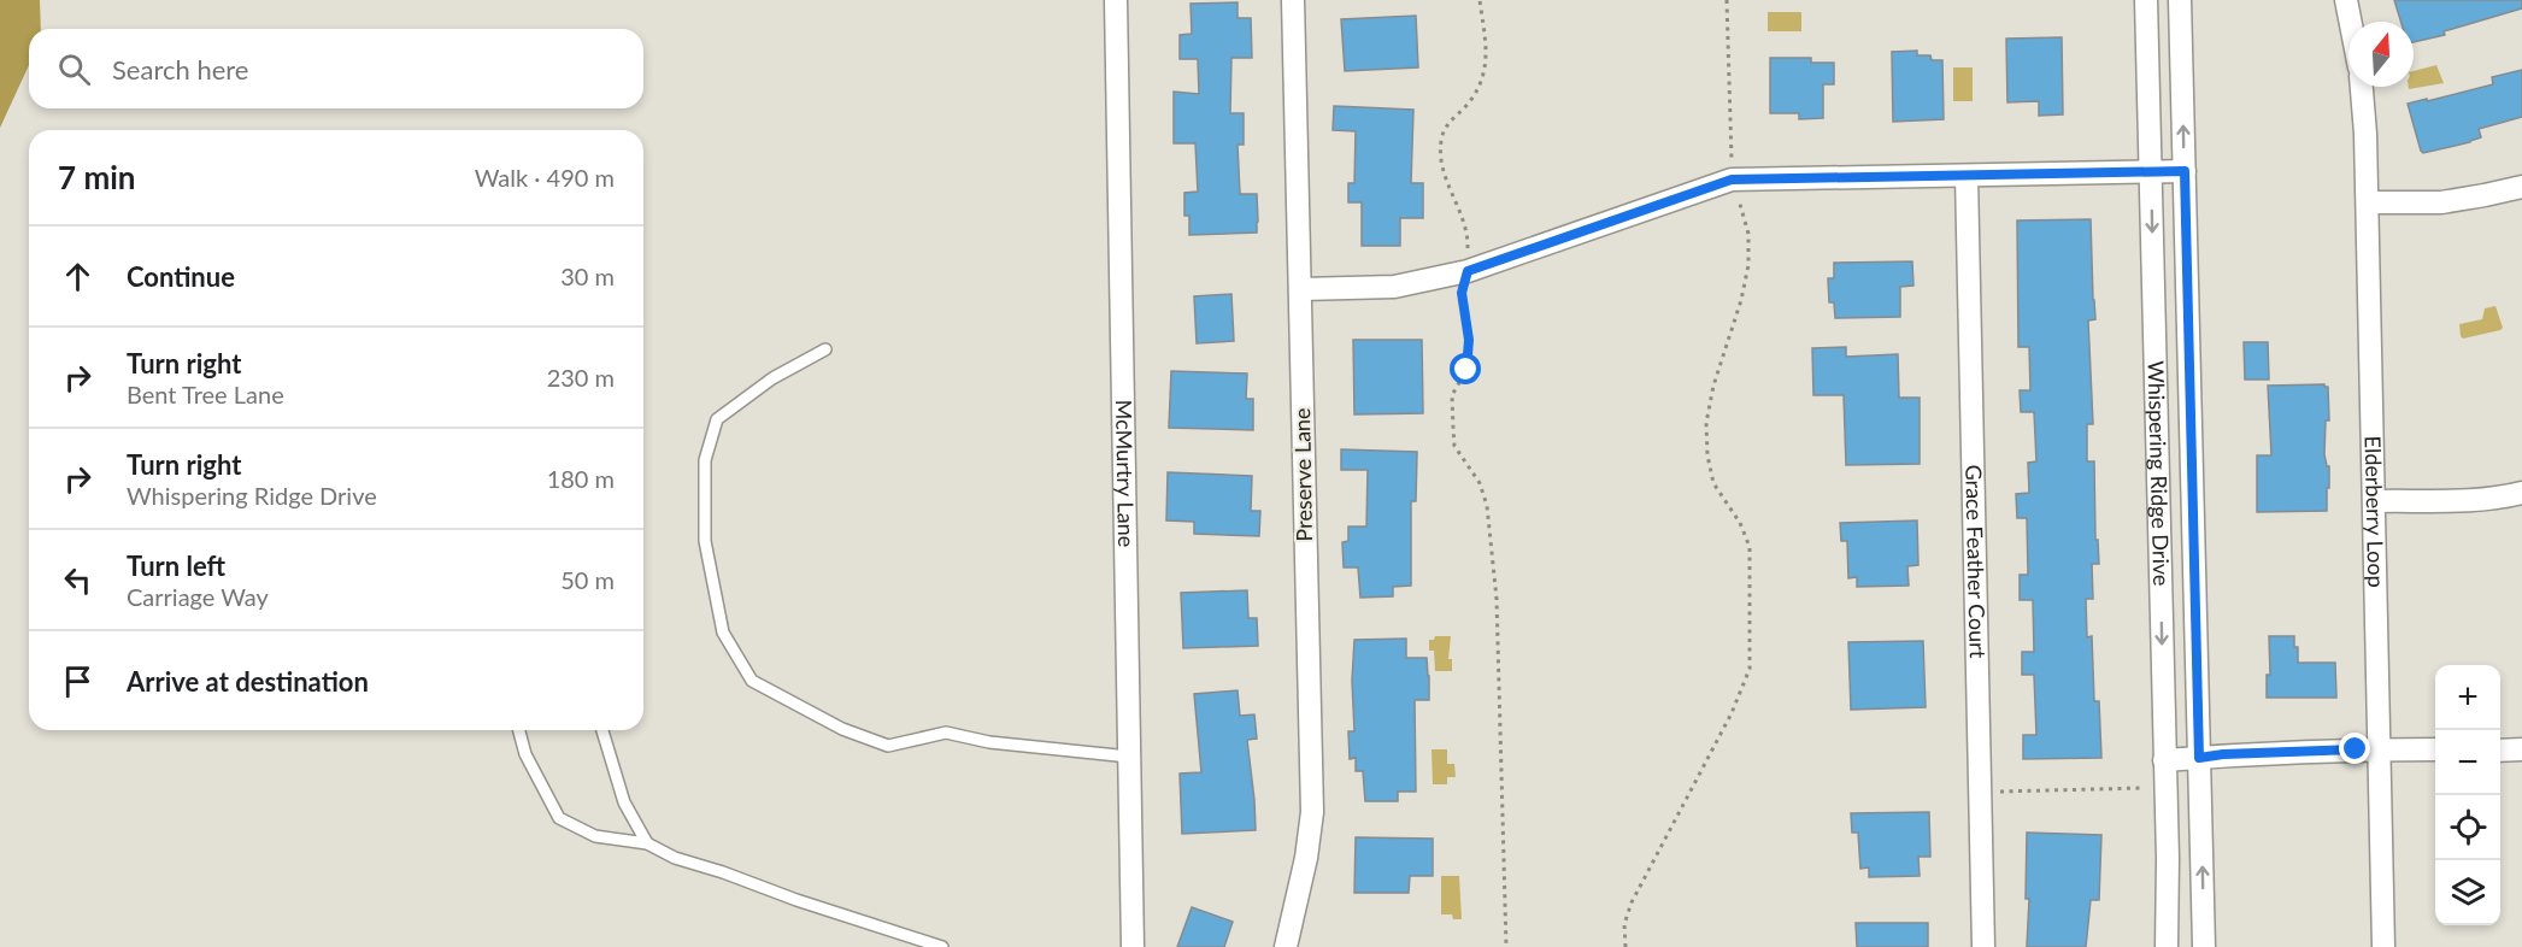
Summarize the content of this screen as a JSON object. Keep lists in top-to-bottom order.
{
  "streets": {
    "street": [
      "McMurtry Lane",
      "Whispering Ridge Drive",
      "Preserve Lane",
      "Elderberry Loop",
      "Grace Feather Court"
    ]
  },
  "north": "top",
  "page": {
    "search": "Search here",
    "heading": ["7 min", "Walk · 490 m"],
    "list": [
      ["Continue", "30 m"],
      ["Turn right", "Bent Tree Lane", "230 m"],
      ["Turn right", "Whispering Ridge Drive", "180 m"],
      ["Turn left", "Carriage Way", "50 m"],
      "Arrive at destination"
    ],
    "map_buttons": ["+", "−"]
  }
}
